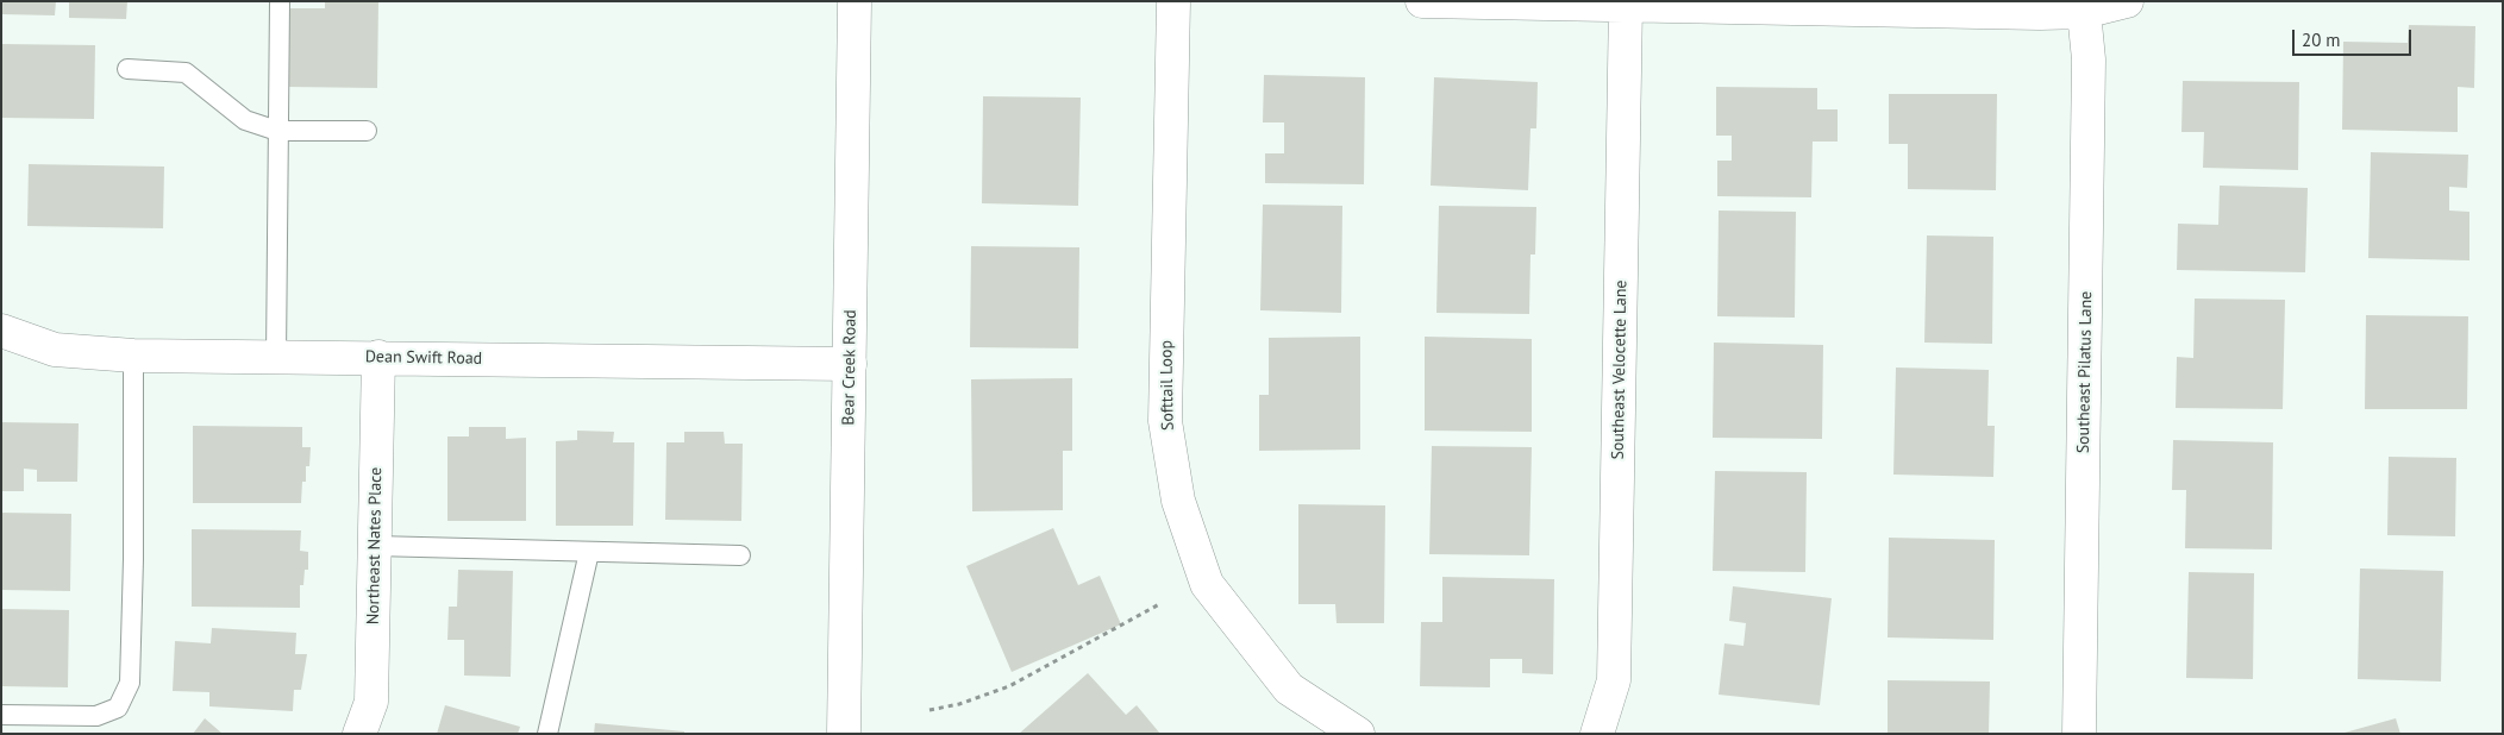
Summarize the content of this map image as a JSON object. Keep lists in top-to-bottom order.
{
  "streets": {
    "street": [
      "Dean Swift Road",
      "Bear Creek Road",
      "Southeast Velocette Lane",
      "Southeast Pilatus Lane",
      "Softtail Loop",
      "Northeast Nates Place"
    ]
  },
  "crossings": [
    ["Dean Swift Road", "Bear Creek Road"],
    ["Dean Swift Road", "Northeast Nates Place"]
  ],
  "scale_bar": "20 m"
}
